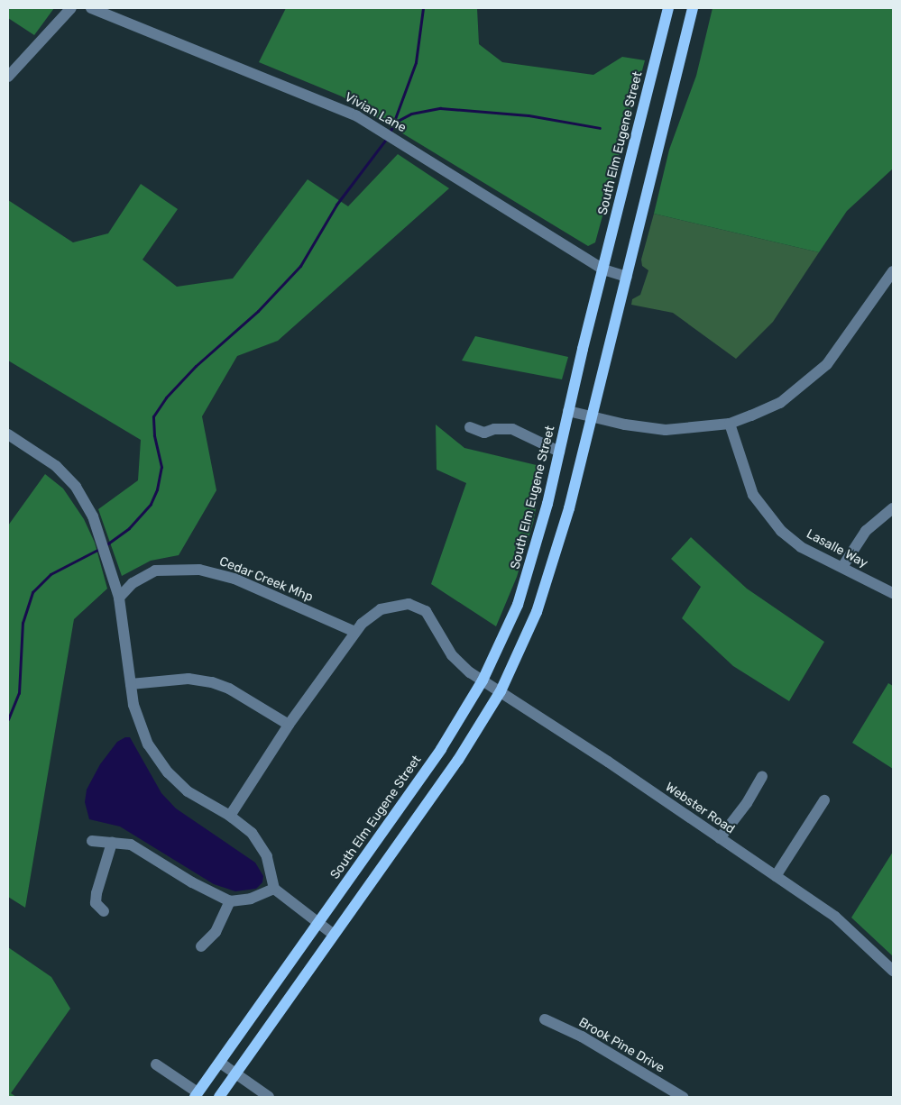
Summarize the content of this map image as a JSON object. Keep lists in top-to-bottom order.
{
  "streets": {
    "main road": ["South Elm Eugene Street"],
    "street": [
      "Vivian Lane",
      "Lasalle Way",
      "Cedar Creek Mhp",
      "Webster Road",
      "Brook Pine Drive"
    ]
  },
  "crossings": [
    ["Vivian Lane", "South Elm Eugene Street"],
    ["South Elm Eugene Street", "Webster Road"]
  ]
}
